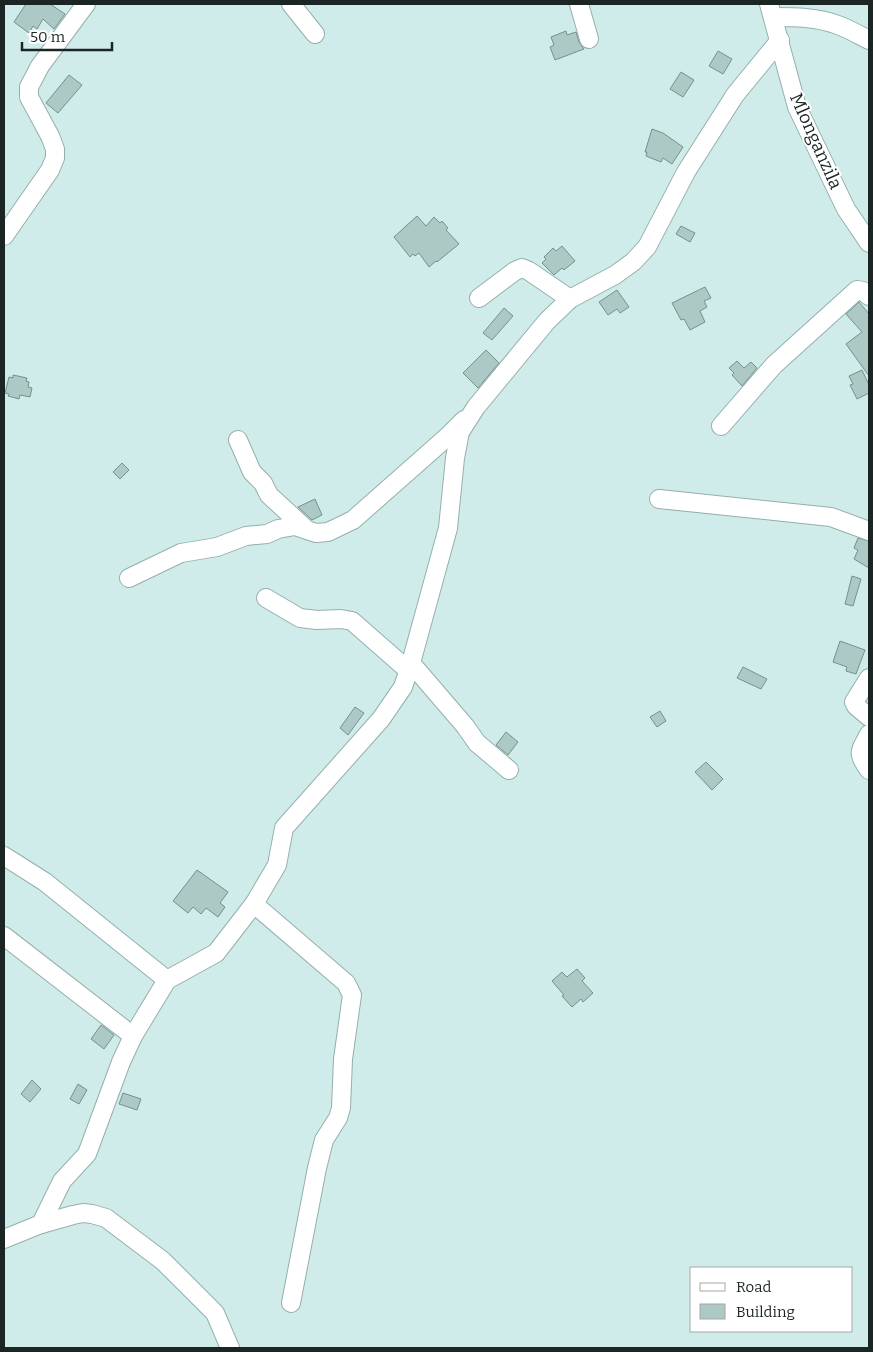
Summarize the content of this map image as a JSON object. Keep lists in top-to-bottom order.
{
  "streets": {
    "street": ["Mlonganzila"]
  },
  "legend": ["Road", "Building"],
  "scale_bar": "50 m"
}
